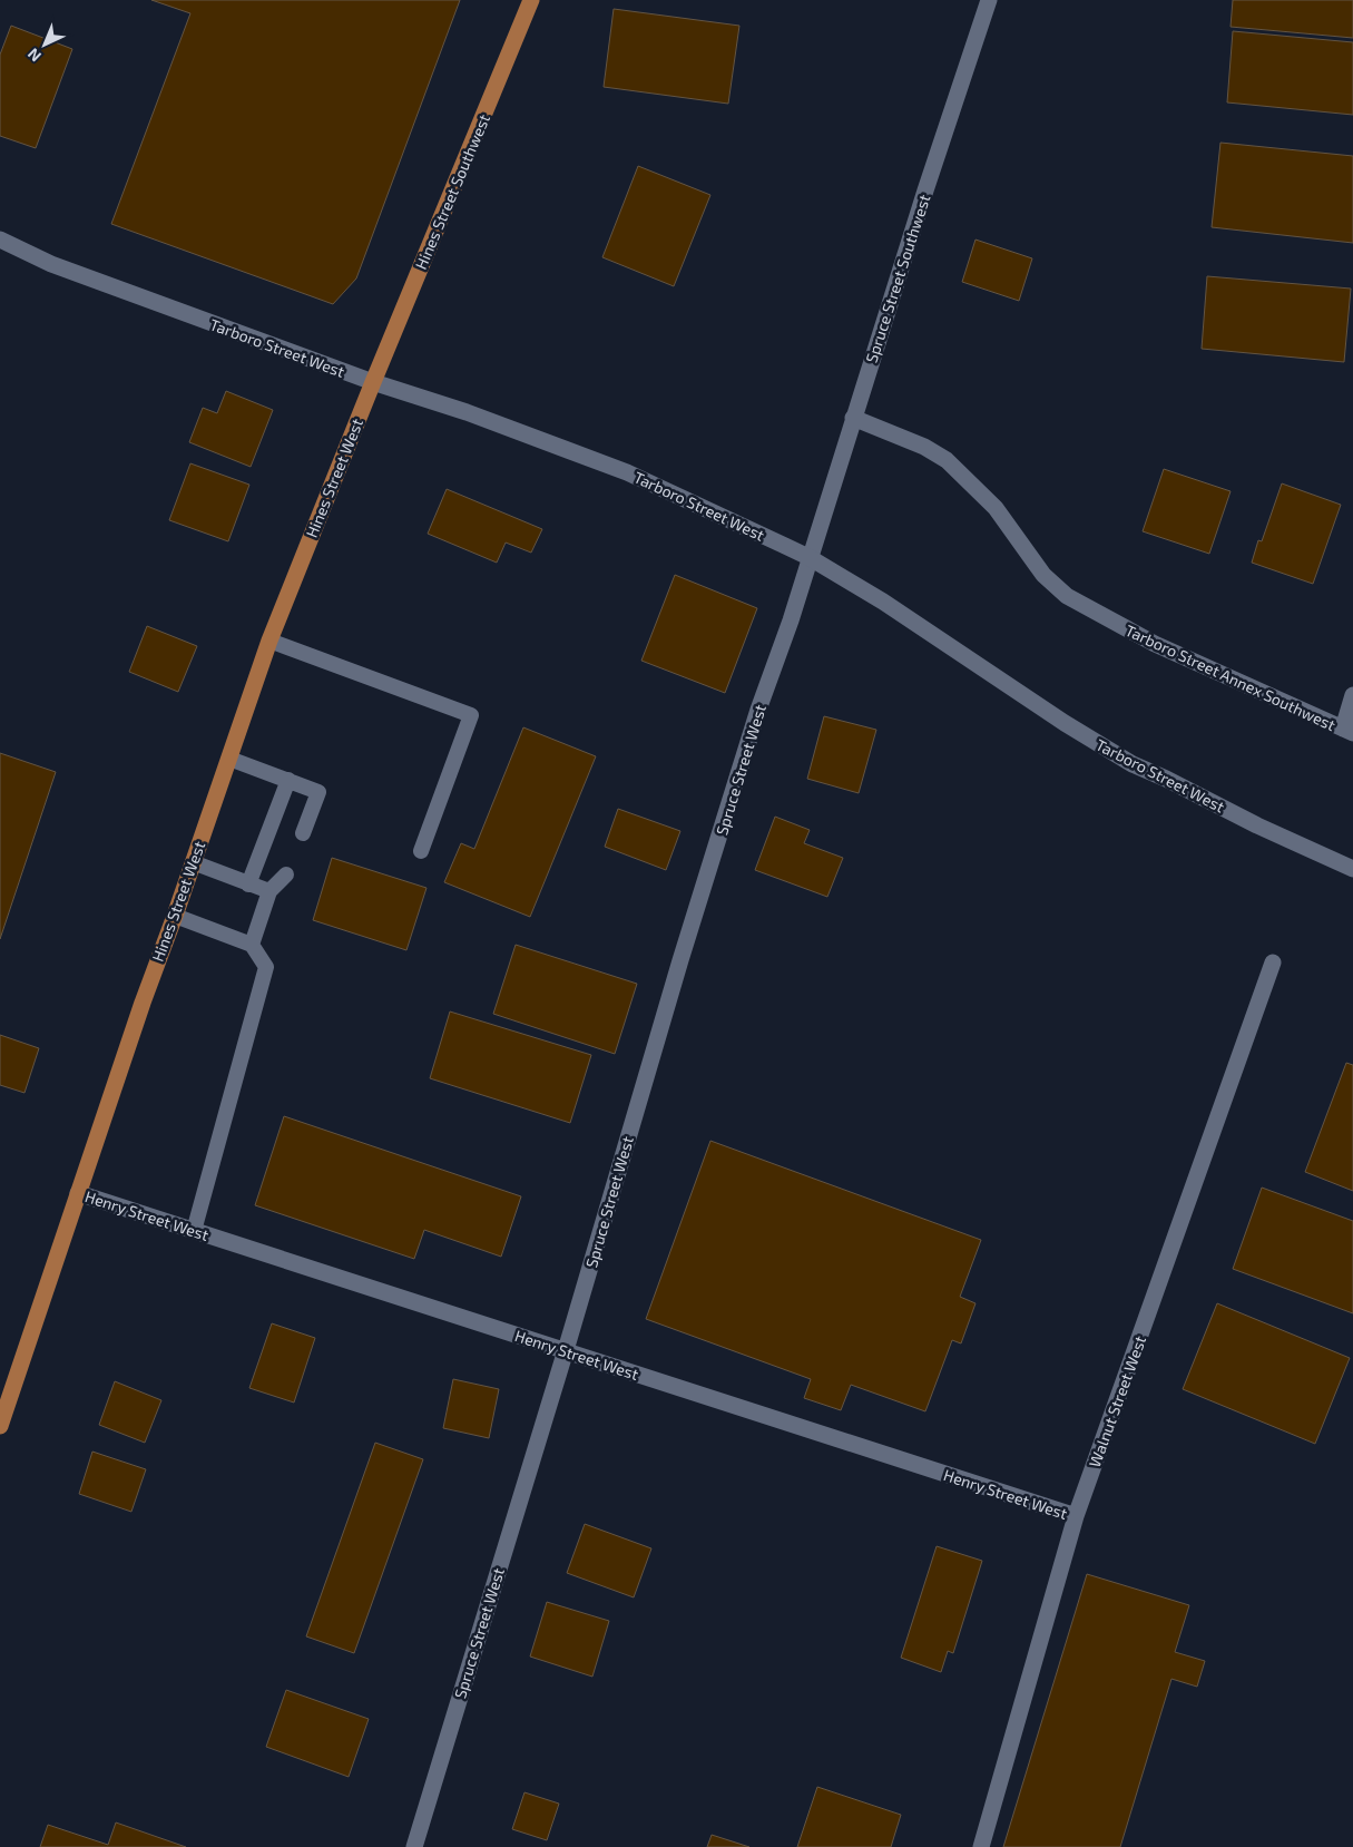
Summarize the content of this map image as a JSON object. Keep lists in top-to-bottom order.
{
  "streets": {
    "main road": ["Hines Street Southwest", "Hines Street West"],
    "street": [
      "Spruce Street Southwest",
      "Tarboro Street West",
      "Tarboro Street Annex Southwest",
      "Spruce Street West",
      "Henry Street West",
      "Walnut Street West"
    ]
  },
  "crossings": [
    ["Hines Street Southwest", "Tarboro Street West"],
    ["Hines Street Southwest", "Hines Street West"],
    ["Spruce Street Southwest", "Tarboro Street West"],
    ["Spruce Street Southwest", "Tarboro Street Annex Southwest"],
    ["Spruce Street Southwest", "Spruce Street West"],
    ["Tarboro Street West", "Hines Street West"],
    ["Tarboro Street West", "Spruce Street West"],
    ["Hines Street West", "Henry Street West"],
    ["Spruce Street West", "Henry Street West"],
    ["Henry Street West", "Walnut Street West"]
  ],
  "north": "bottom left"
}
